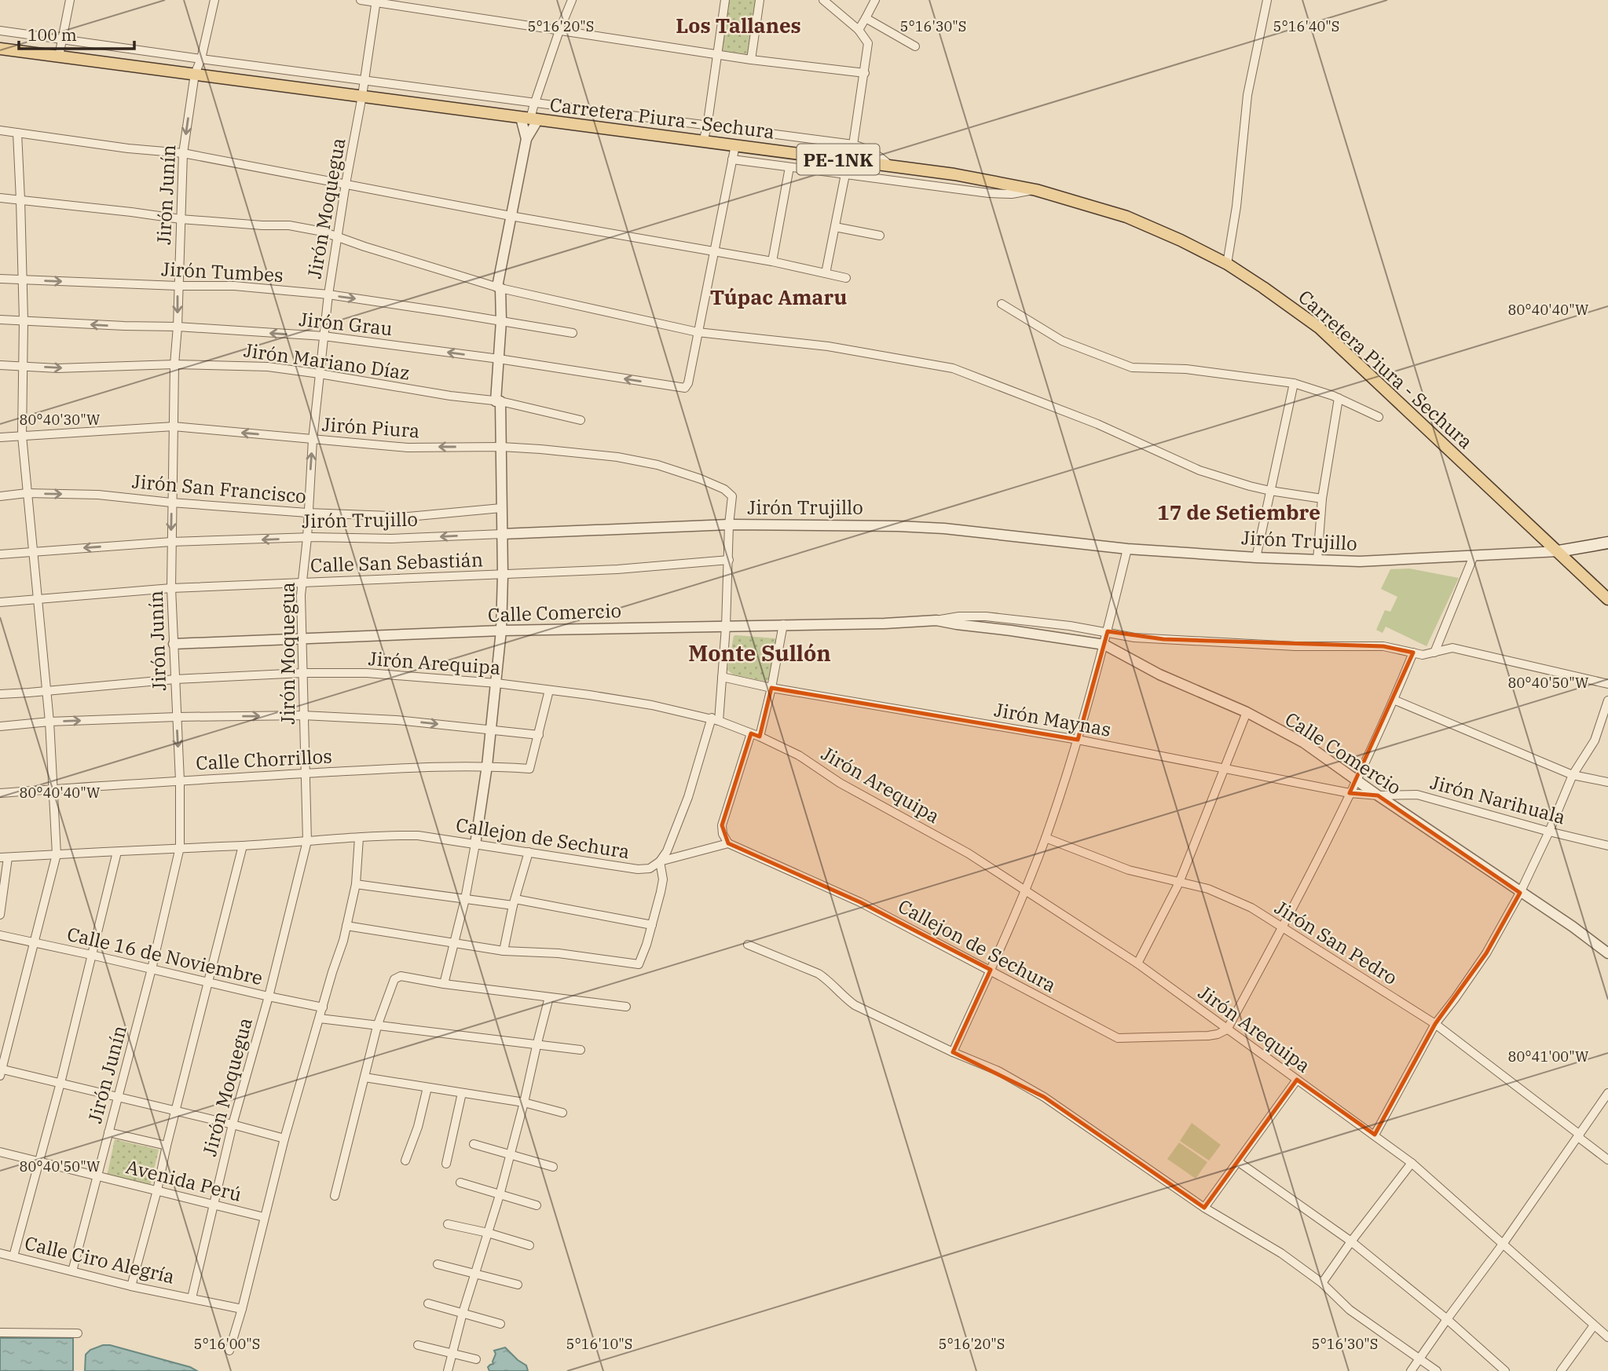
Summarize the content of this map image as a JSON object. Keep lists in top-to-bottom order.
{
  "streets": {
    "main road": ["Carretera Piura - Sechura", "PE-1NK", "Jirón Trujillo"],
    "street": [
      "Jirón Junín",
      "Jirón Moquegua",
      "Jirón Tumbes",
      "Jirón Grau",
      "Jirón Mariano Díaz",
      "Jirón Piura",
      "Jirón San Francisco",
      "Calle San Sebastián",
      "Calle Comercio",
      "Jirón Arequipa",
      "Jirón Maynas",
      "Calle Chorrillos",
      "Jirón Narihuala",
      "Callejon de Sechura",
      "Jirón San Pedro",
      "Calle 16 de Noviembre",
      "Avenida Perú",
      "Calle Ciro Alegría"
    ]
  },
  "crossings": [
    ["Carretera Piura - Sechura", "Jirón Junín"],
    ["Carretera Piura - Sechura", "Jirón Moquegua"],
    ["Carretera Piura - Sechura", "Jirón Trujillo"],
    ["Jirón Junín", "Jirón Tumbes"],
    ["Jirón Junín", "Jirón Grau"],
    ["Jirón Junín", "Jirón Mariano Díaz"],
    ["Jirón Junín", "Jirón Piura"],
    ["Jirón Junín", "Jirón San Francisco"],
    ["Jirón Junín", "Jirón Trujillo"],
    ["Jirón Junín", "Calle San Sebastián"],
    ["Jirón Junín", "Calle Comercio"],
    ["Jirón Junín", "Jirón Arequipa"],
    ["Jirón Junín", "Calle Chorrillos"],
    ["Jirón Junín", "Callejon de Sechura"],
    ["Jirón Junín", "Calle 16 de Noviembre"],
    ["Jirón Junín", "Avenida Perú"],
    ["Jirón Junín", "Calle Ciro Alegría"],
    ["Jirón Moquegua", "Jirón Tumbes"],
    ["Jirón Moquegua", "Jirón Grau"],
    ["Jirón Moquegua", "Jirón Mariano Díaz"],
    ["Jirón Moquegua", "Jirón Piura"],
    ["Jirón Moquegua", "Jirón San Francisco"],
    ["Jirón Moquegua", "Jirón Trujillo"],
    ["Jirón Moquegua", "Calle San Sebastián"],
    ["Jirón Moquegua", "Calle Comercio"],
    ["Jirón Moquegua", "Jirón Arequipa"],
    ["Jirón Moquegua", "Calle Chorrillos"],
    ["Jirón Moquegua", "Callejon de Sechura"],
    ["Jirón Moquegua", "Calle 16 de Noviembre"],
    ["Jirón Moquegua", "Avenida Perú"],
    ["Jirón Moquegua", "Calle Ciro Alegría"],
    ["Jirón Piura", "Jirón Trujillo"],
    ["Calle Comercio", "Jirón Maynas"],
    ["Calle Comercio", "Jirón Narihuala"],
    ["Jirón Arequipa", "Callejon de Sechura"],
    ["Jirón Maynas", "Jirón Narihuala"]
  ],
  "one_way": ["Jirón Grau", "Jirón Piura"],
  "districts": [
    "Los Tallanes",
    "Túpac Amaru",
    "17 de Setiembre",
    "Monte Sullón"
  ],
  "scale_bar": "100 m",
  "coordinates": [
    "5°16'20\"S",
    "5°16'30\"S",
    "5°16'40\"S",
    "80°40'40\"W",
    "80°40'30\"W",
    "80°40'50\"W",
    "80°41'00\"W",
    "5°16'00\"S",
    "5°16'10\"S"
  ]
}
